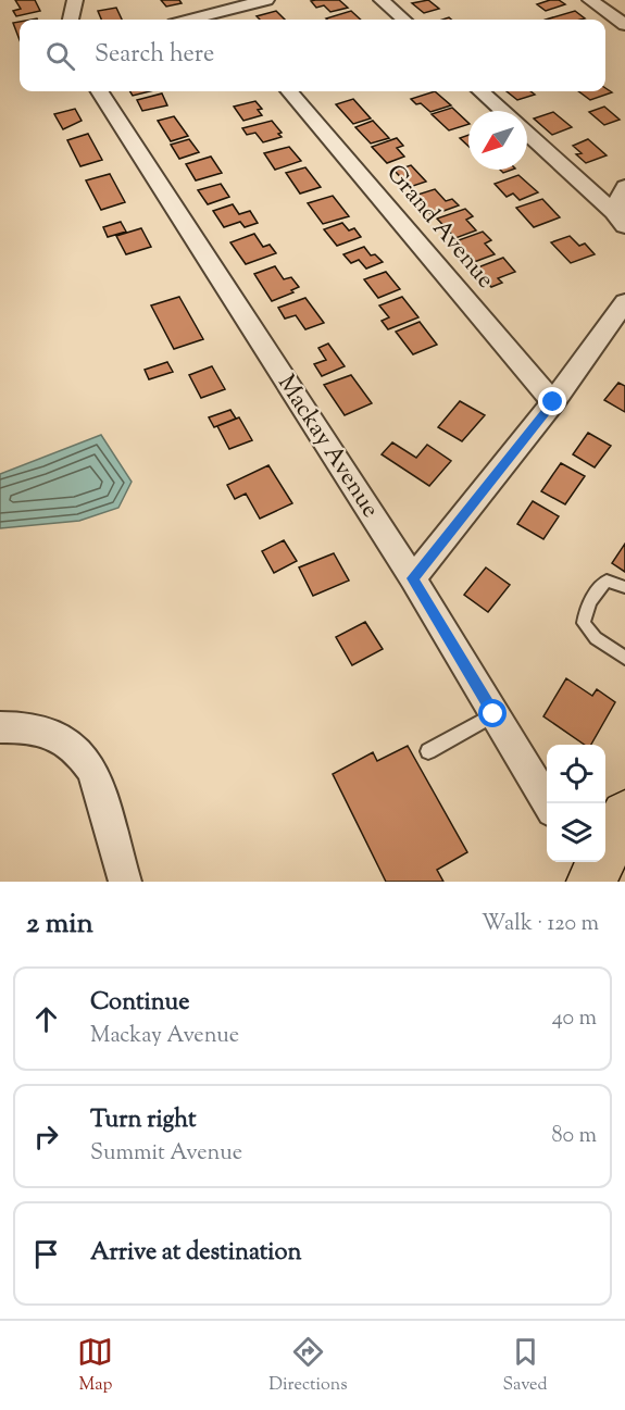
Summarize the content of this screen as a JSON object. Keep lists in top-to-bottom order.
{
  "streets": {
    "street": ["Grand Avenue", "Mackay Avenue"]
  },
  "north": "bottom left",
  "page": {
    "search": "Search here",
    "heading": ["2 min", "Walk · 120 m"],
    "list": [
      ["Continue", "Mackay Avenue", "40 m"],
      ["Turn right", "Summit Avenue", "80 m"],
      "Arrive at destination"
    ],
    "nav": ["Map", "Directions", "Saved"]
  }
}
